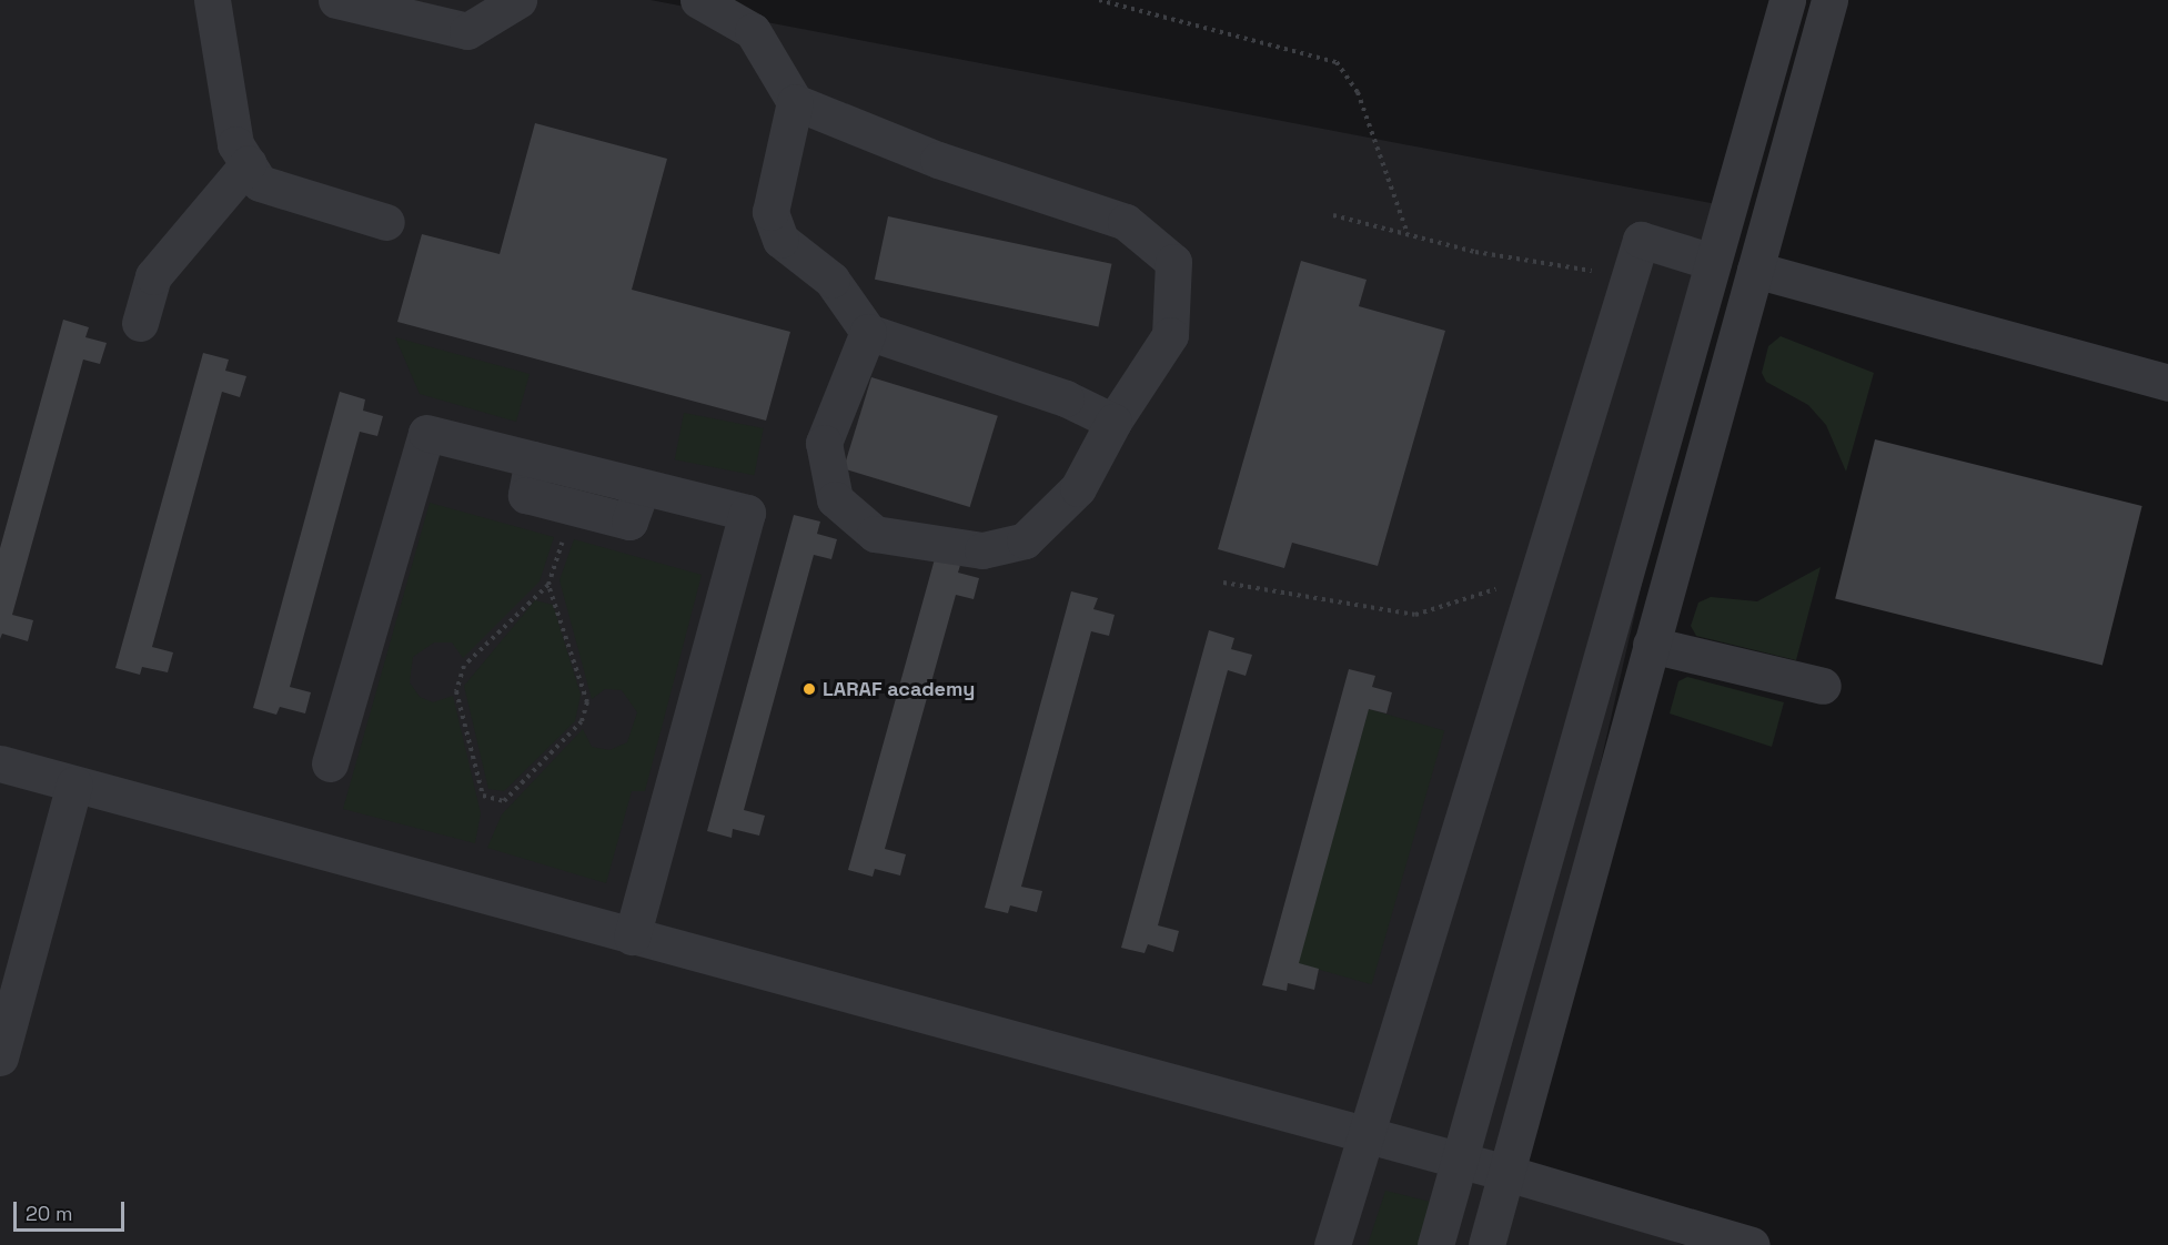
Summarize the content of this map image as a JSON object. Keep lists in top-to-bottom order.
{
  "places": ["LARAF academy"],
  "scale_bar": "20 m"
}
